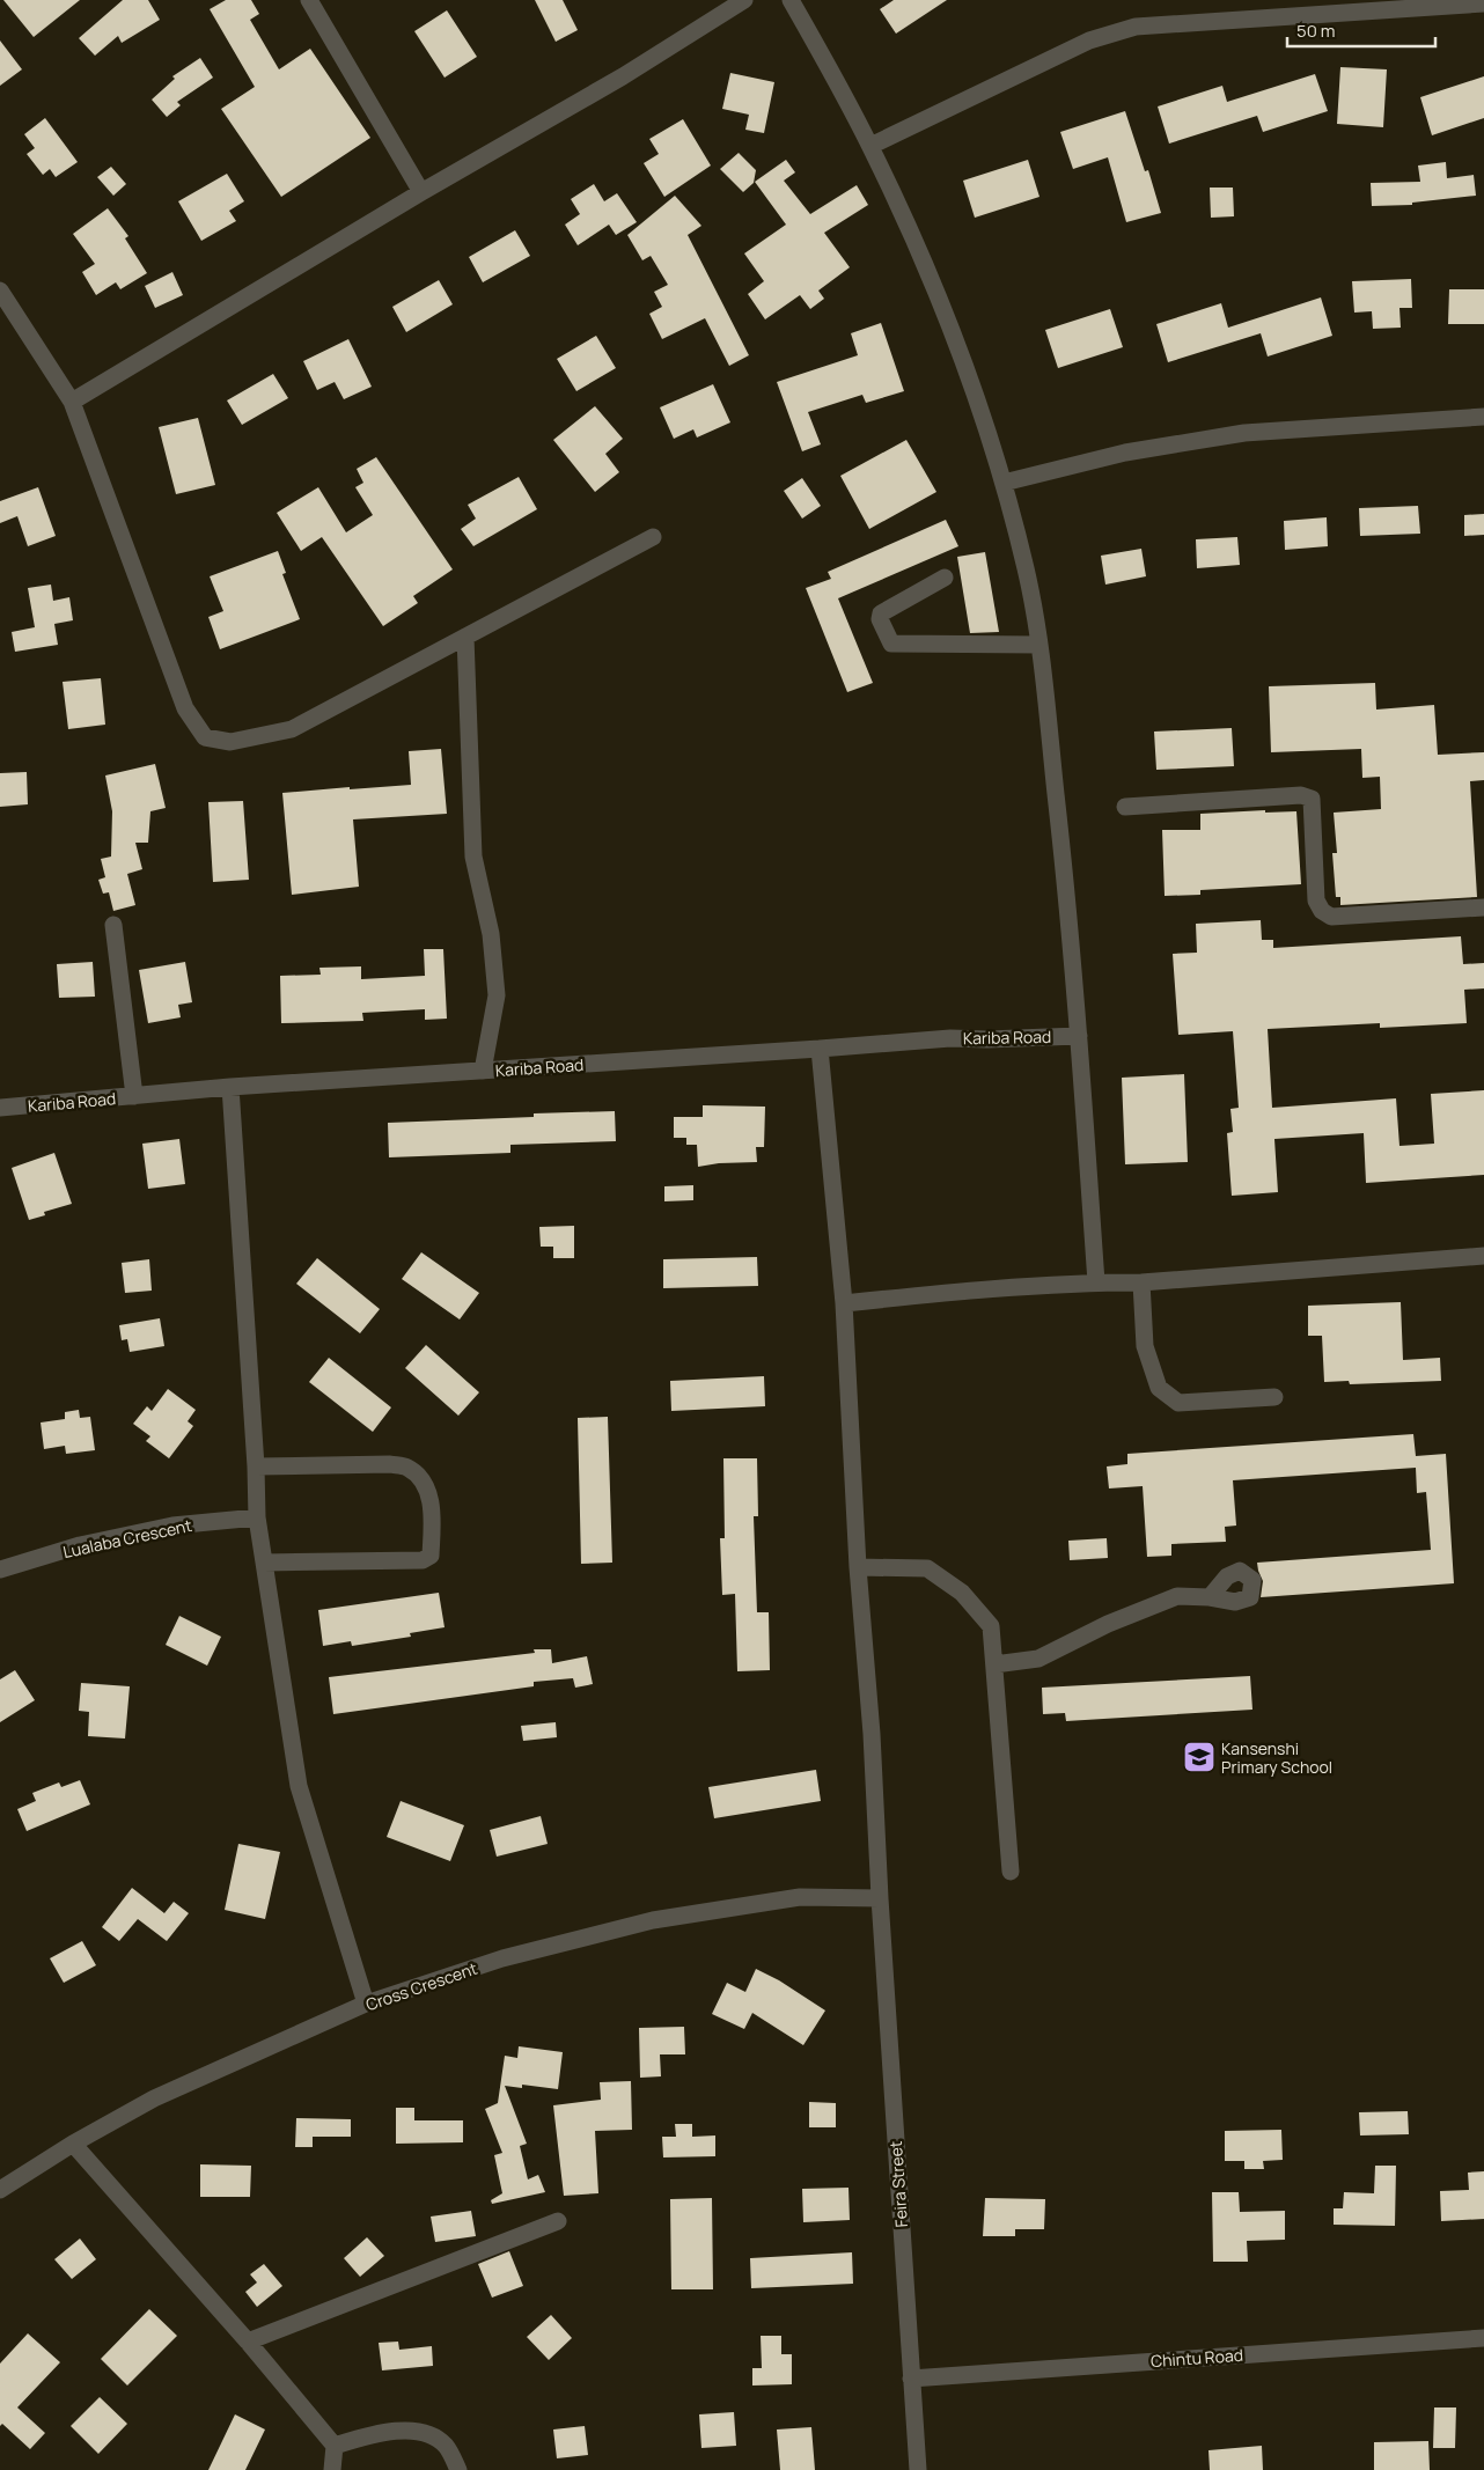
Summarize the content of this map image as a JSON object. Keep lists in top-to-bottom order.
{
  "streets": {
    "street": [
      "Kariba Road",
      "Lualaba Crescent",
      "Cross Crescent",
      "Feira Street",
      "Chintu Road"
    ]
  },
  "crossings": [
    ["Kariba Road", "Feira Street"],
    ["Cross Crescent", "Feira Street"],
    ["Feira Street", "Chintu Road"]
  ],
  "places": {
    "school or university": ["Kansenshi Primary School"]
  },
  "scale_bar": "50 m"
}
